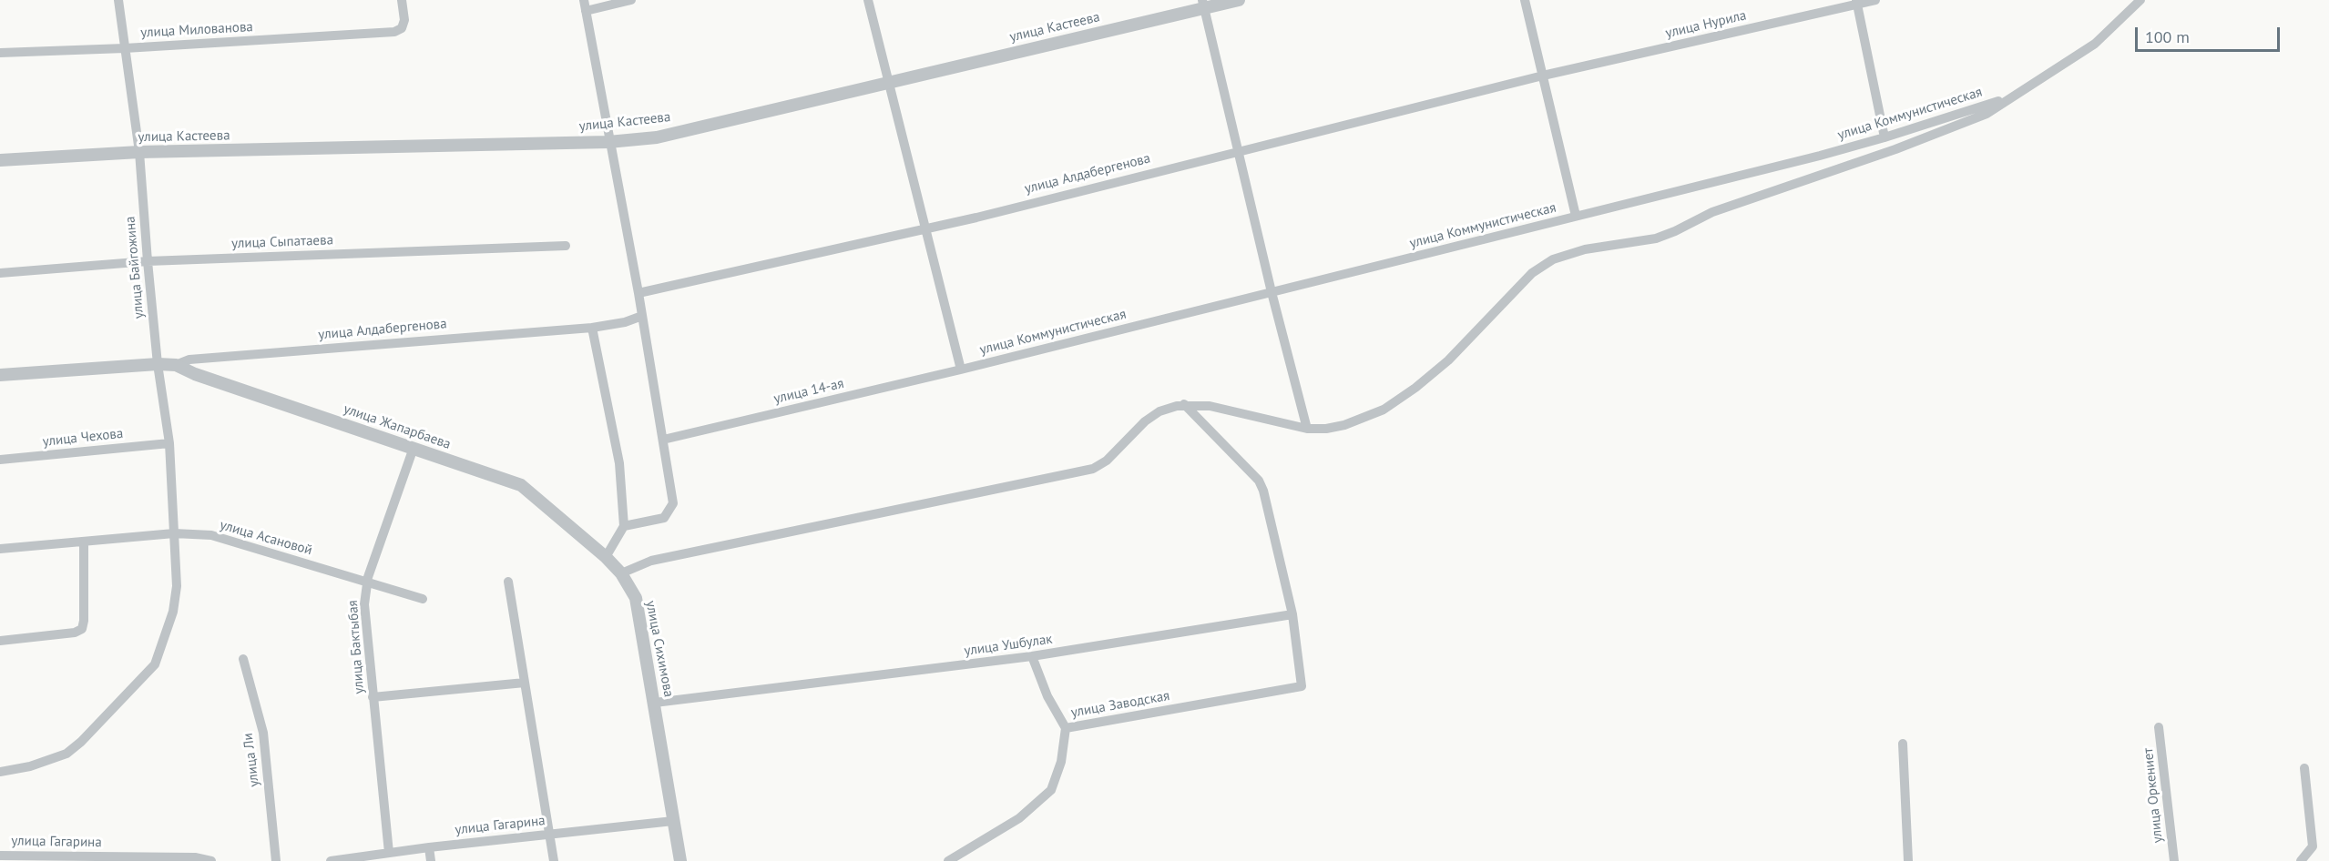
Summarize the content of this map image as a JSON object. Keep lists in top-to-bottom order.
{
  "streets": {
    "street": [
      "улица Нурила",
      "улица Кастеева",
      "улица Милованова",
      "улица Коммунистическая",
      "улица Алдабергенова",
      "улица Сыпатаева",
      "улица Байгожина",
      "улица 14-ая",
      "улица Жапарбаева",
      "улица Чехова",
      "улица Асановой",
      "улица Ушбулак",
      "улица Бактыбая",
      "улица Сихимова",
      "улица Заводская",
      "улица Ли",
      "улица Оркениет",
      "улица Гагарина"
    ]
  },
  "crossings": [
    ["улица Нурила", "улица Алдабергенова"],
    ["улица Кастеева", "улица Байгожина"],
    ["улица Милованова", "улица Байгожина"],
    ["улица Коммунистическая", "улица 14-ая"],
    ["улица Алдабергенова", "улица Жапарбаева"],
    ["улица Сыпатаева", "улица Байгожина"],
    ["улица Байгожина", "улица Жапарбаева"],
    ["улица Байгожина", "улица Чехова"],
    ["улица Байгожина", "улица Асановой"],
    ["улица Жапарбаева", "улица Бактыбая"],
    ["улица Жапарбаева", "улица Сихимова"],
    ["улица Асановой", "улица Бактыбая"],
    ["улица Ушбулак", "улица Сихимова"],
    ["улица Ушбулак", "улица Заводская"],
    ["улица Бактыбая", "улица Гагарина"],
    ["улица Сихимова", "улица Гагарина"]
  ],
  "scale_bar": "100 m"
}
